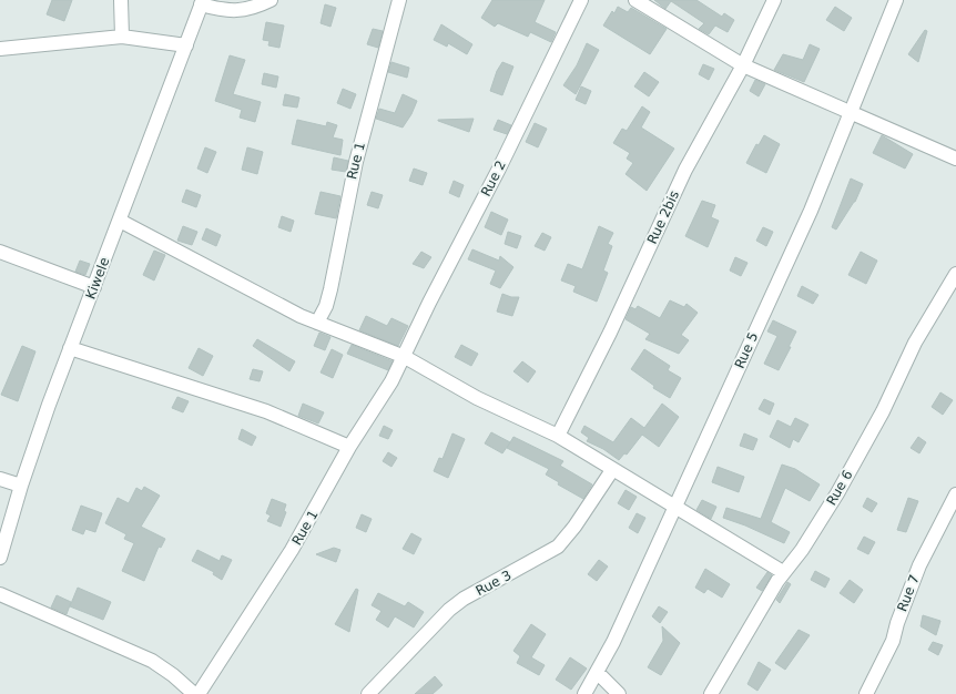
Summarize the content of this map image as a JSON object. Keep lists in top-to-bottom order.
{
  "streets": {
    "street": [
      "Rue 1",
      "Rue 2",
      "Rue 2bis",
      "Kiwele",
      "Rue 5",
      "Rue 6",
      "Rue 3",
      "Rue 7"
    ]
  },
  "crossings": [
    ["Rue 1", "Rue 2"]
  ]
}
